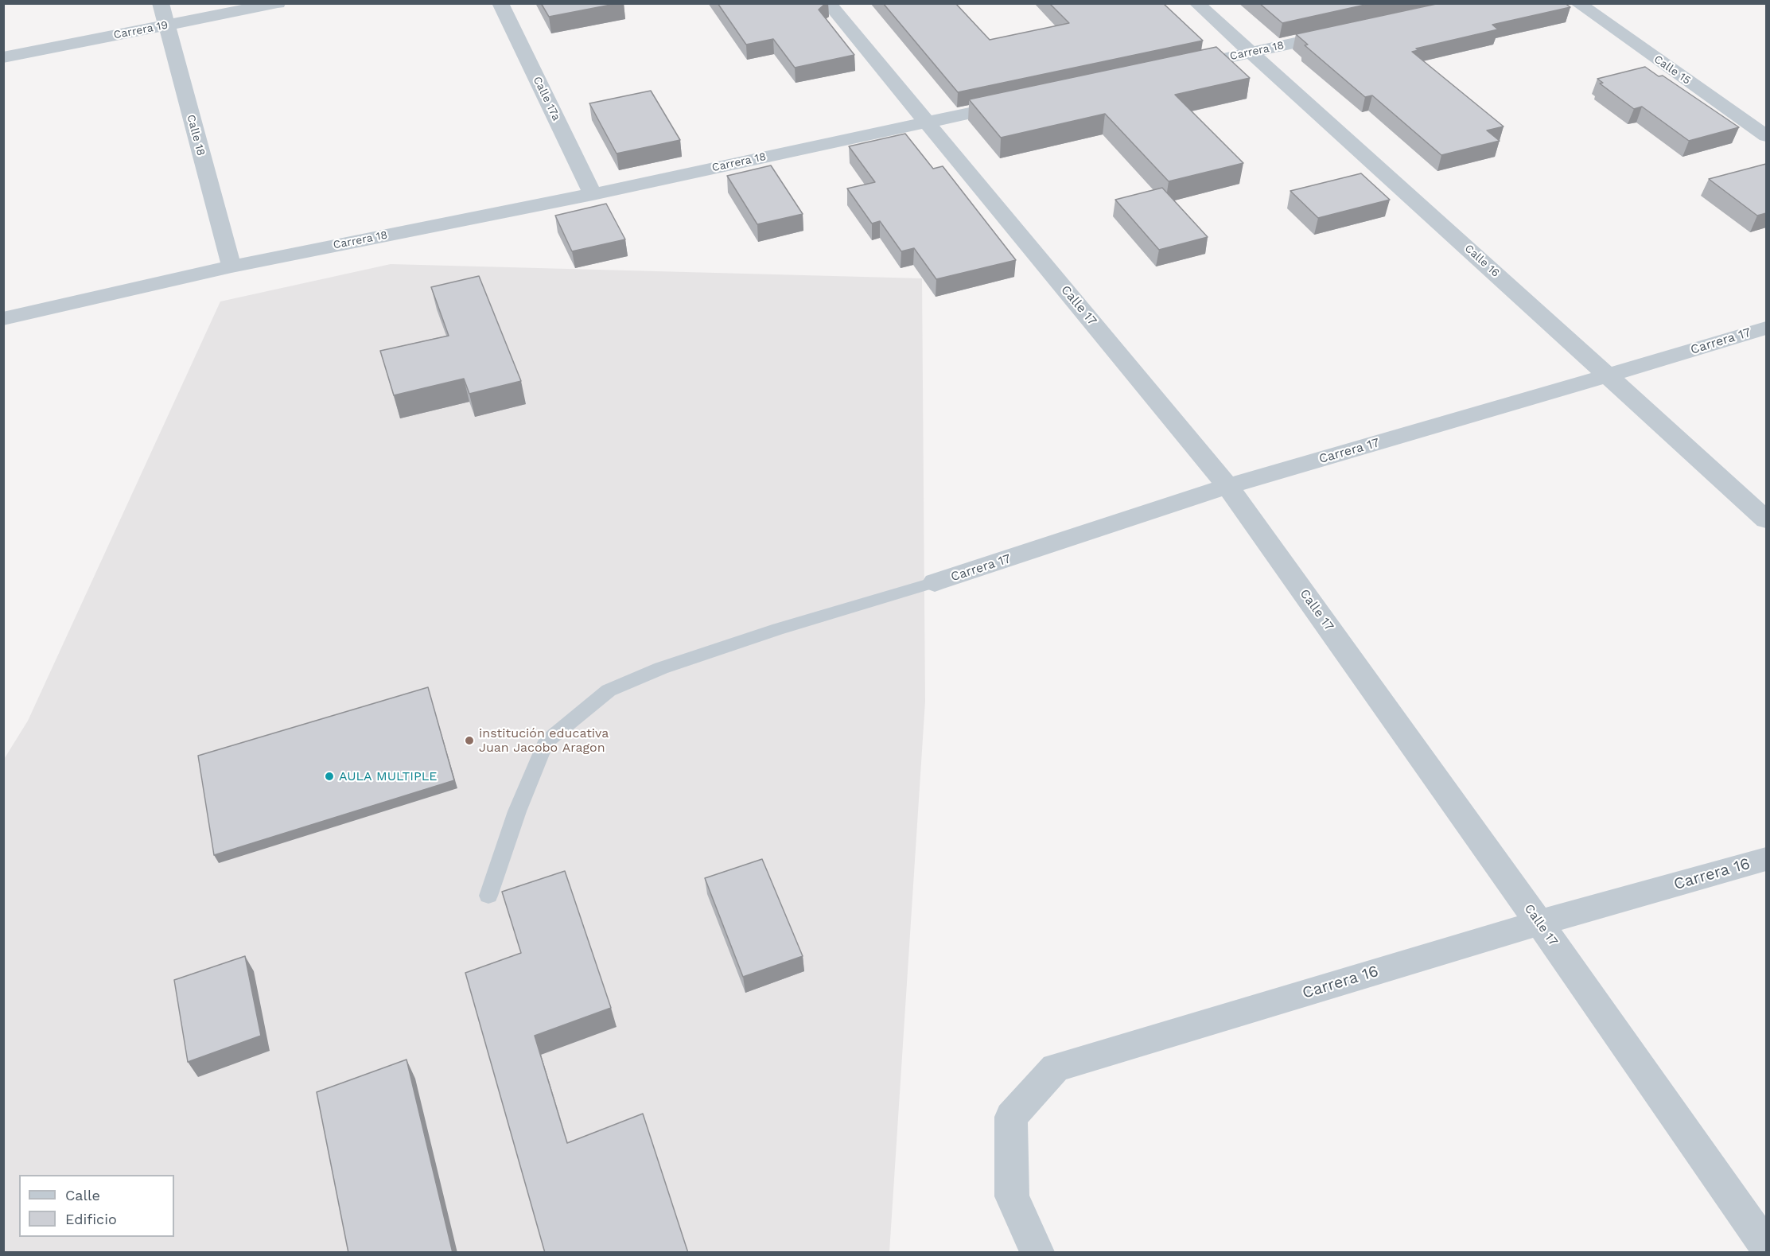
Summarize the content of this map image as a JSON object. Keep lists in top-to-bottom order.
{
  "streets": {
    "street": [
      "Carrera 19",
      "Carrera 18",
      "Calle 15",
      "Calle 17a",
      "Calle 18",
      "Calle 16",
      "Calle 17",
      "Carrera 17",
      "Carrera 16"
    ]
  },
  "crossings": [
    ["Carrera 19", "Calle 18"],
    ["Carrera 18", "Calle 17a"],
    ["Carrera 18", "Calle 18"],
    ["Carrera 18", "Calle 16"],
    ["Carrera 18", "Calle 17"],
    ["Calle 16", "Carrera 17"],
    ["Calle 17", "Carrera 17"],
    ["Calle 17", "Carrera 16"]
  ],
  "places": ["institución educativa Juan Jacobo Aragon", "AULA MULTIPLE"],
  "legend": ["Calle", "Edificio"]
}
